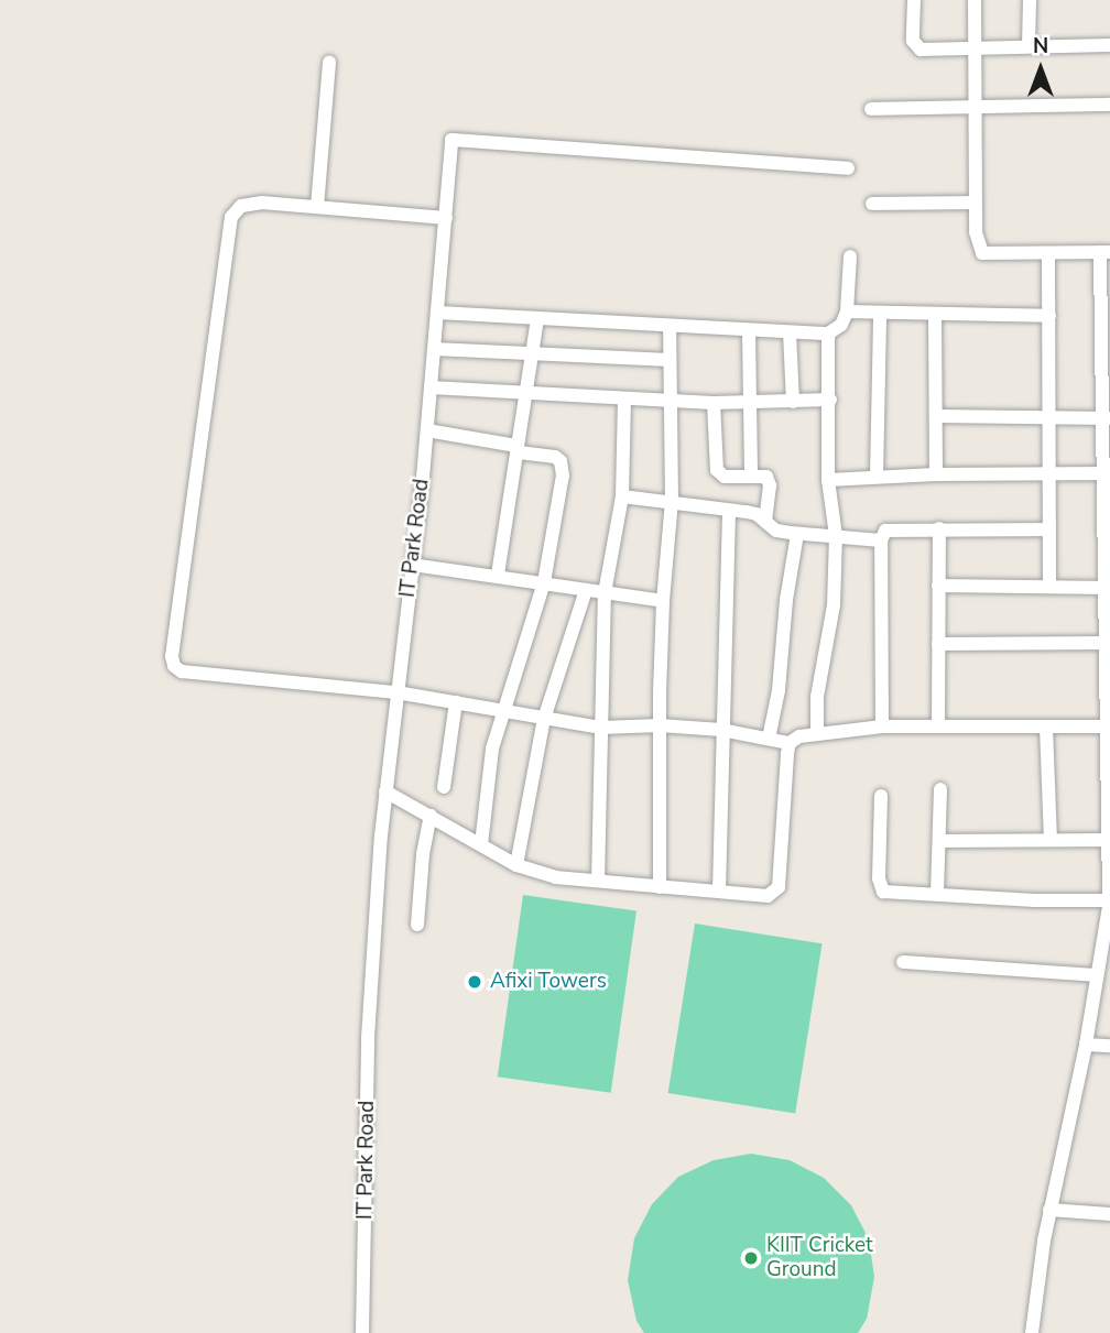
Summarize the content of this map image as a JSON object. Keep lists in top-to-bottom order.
{
  "streets": {
    "street": ["IT Park Road"]
  },
  "places": ["Afixi Towers", "KIIT Cricket Ground"],
  "north": "top"
}
